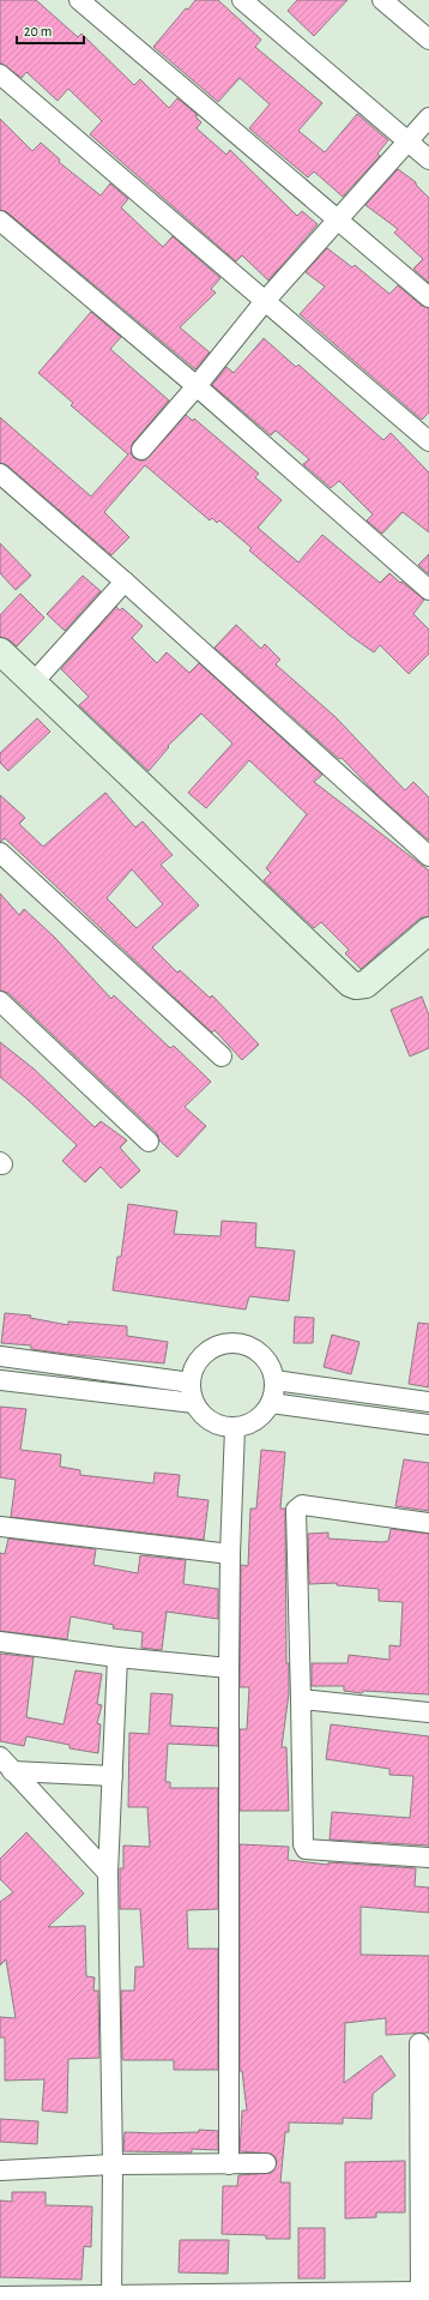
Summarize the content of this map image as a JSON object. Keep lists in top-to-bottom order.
{
  "scale_bar": "20 m"
}
